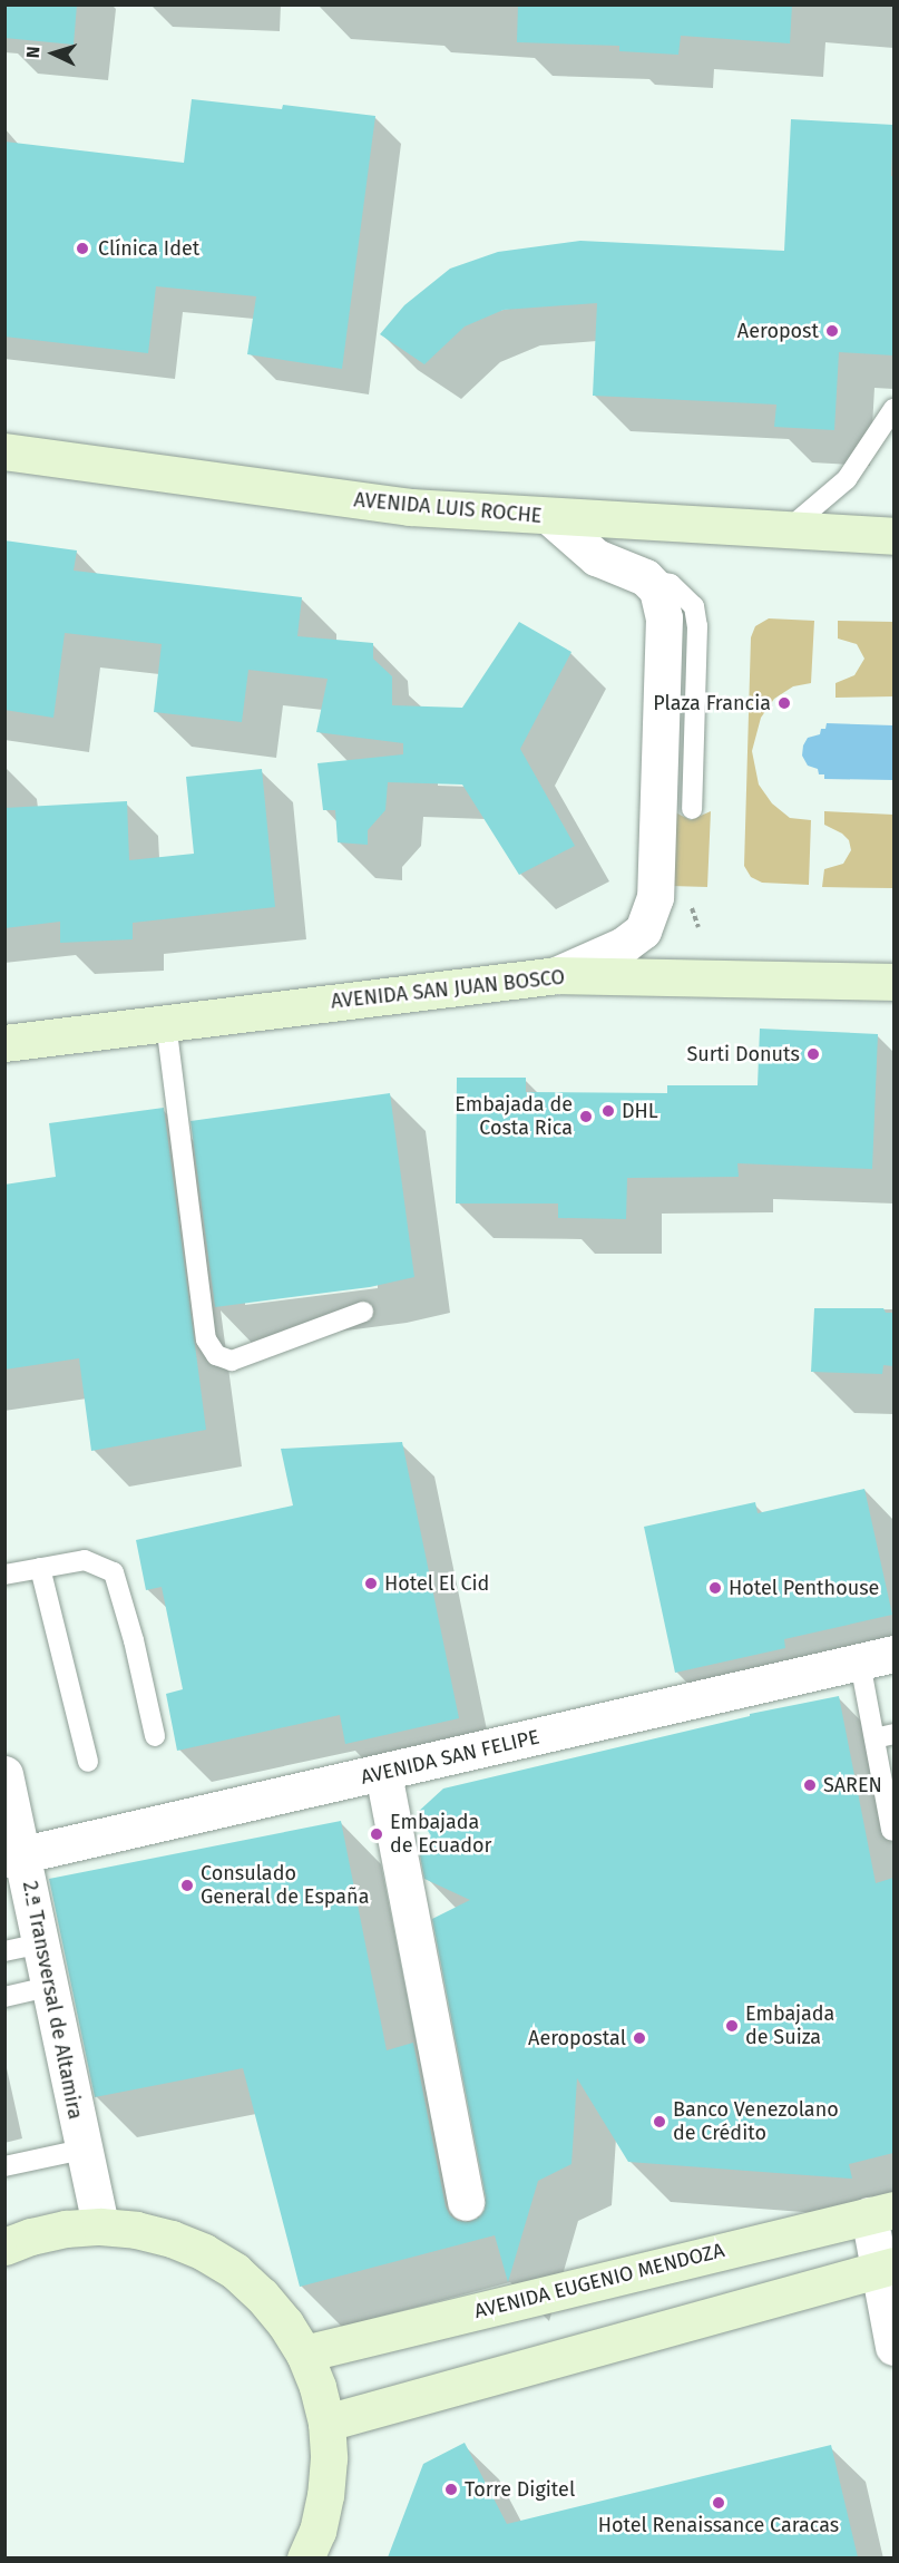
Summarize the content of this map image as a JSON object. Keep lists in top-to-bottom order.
{
  "streets": {
    "main road": ["AVENIDA LUIS ROCHE", "AVENIDA SAN JUAN BOSCO", "AVENIDA EUGENIO MENDOZA"],
    "street": ["AVENIDA SAN FELIPE", "2.ª Transversal de Altamira"]
  },
  "crossings": [
    ["AVENIDA SAN FELIPE", "2.ª Transversal de Altamira"]
  ],
  "places": [
    "Clínica Idet",
    "Aeropost",
    "Plaza Francia",
    "Surti Donuts",
    "DHL",
    "Embajada de Costa Rica",
    "Hotel El Cid",
    "Hotel Penthouse",
    "SAREN",
    "Embajada de Ecuador",
    "Consulado General de España",
    "Embajada de Suiza",
    "Aeropostal",
    "Banco Venezolano de Crédito",
    "Torre Digitel",
    "Hotel Renaissance Caracas"
  ],
  "north": "left"
}
